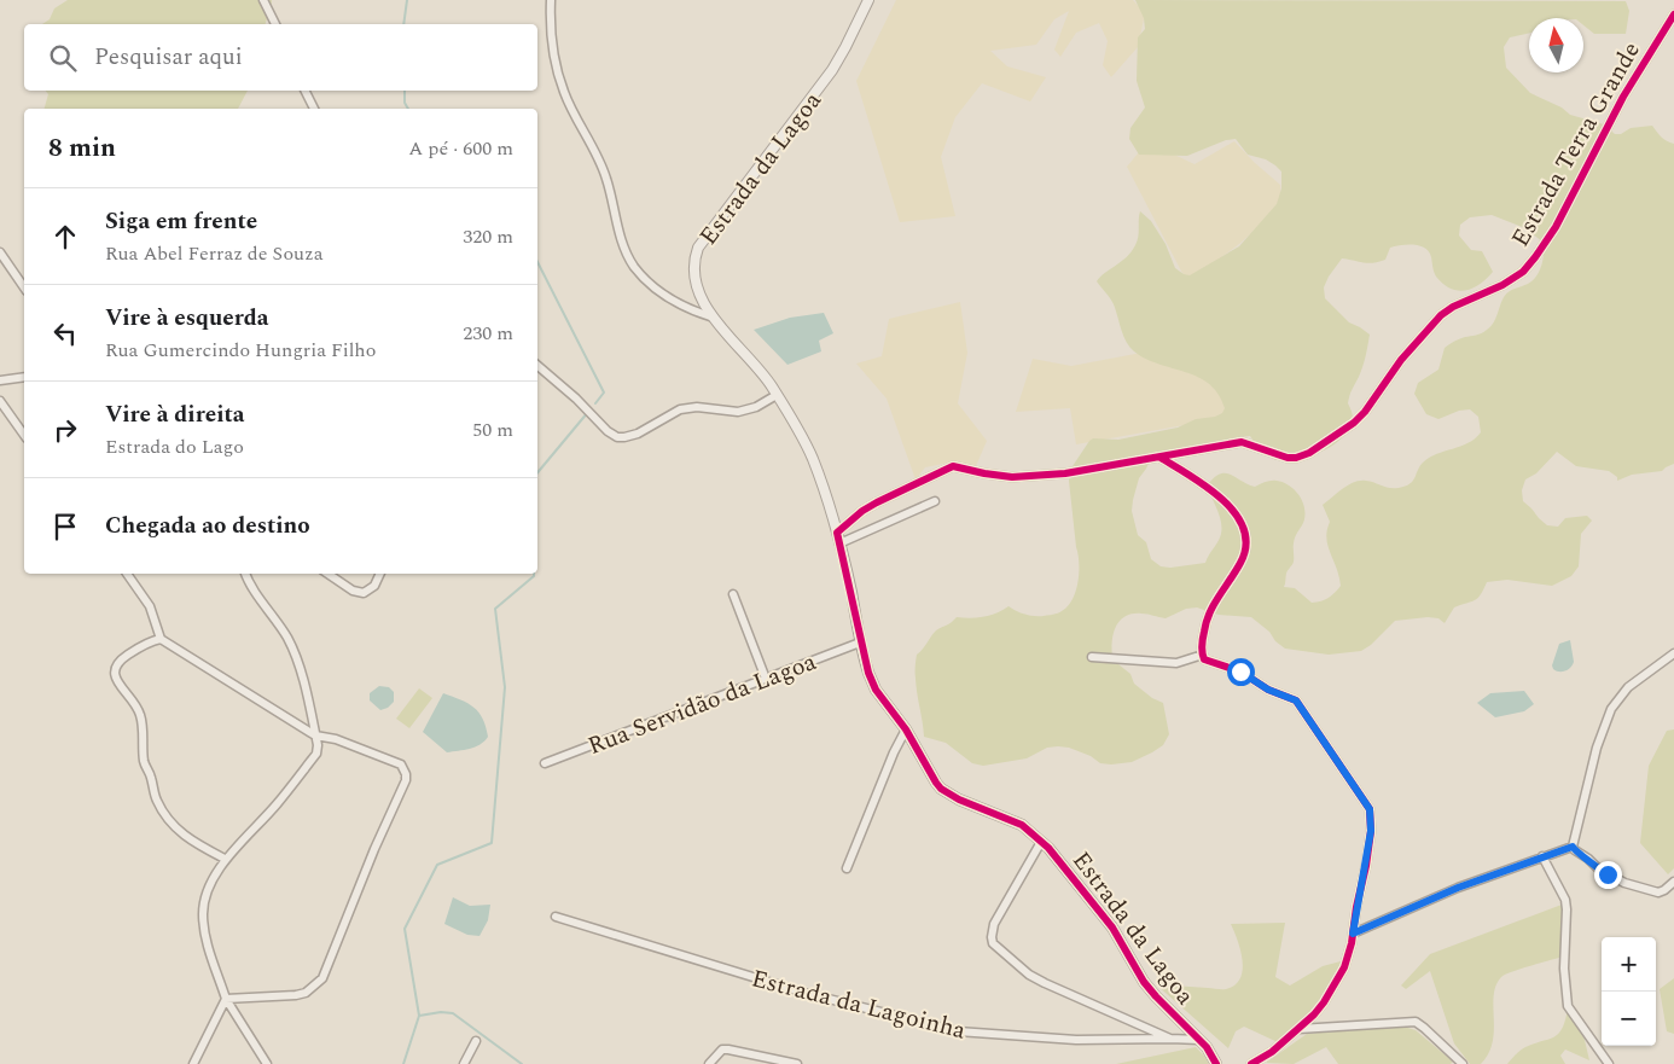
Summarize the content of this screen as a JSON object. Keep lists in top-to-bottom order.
{
  "streets": {
    "street": [
      "Estrada Terra Grande",
      "Estrada da Lagoa",
      "Rua Servidão da Lagoa",
      "Estrada da Lagoinha"
    ]
  },
  "crossings": [
    ["Estrada Terra Grande", "Estrada da Lagoa"],
    ["Estrada da Lagoa", "Rua Servidão da Lagoa"],
    ["Estrada da Lagoa", "Estrada da Lagoinha"]
  ],
  "north": "top",
  "page": {
    "search": "Pesquisar aqui",
    "heading": ["8 min", "A pé · 600 m"],
    "list": [
      ["Siga em frente", "Rua Abel Ferraz de Souza", "320 m"],
      ["Vire à esquerda", "Rua Gumercindo Hungria Filho", "230 m"],
      ["Vire à direita", "Estrada do Lago", "50 m"],
      "Chegada ao destino"
    ],
    "map_buttons": ["+", "−"]
  }
}
